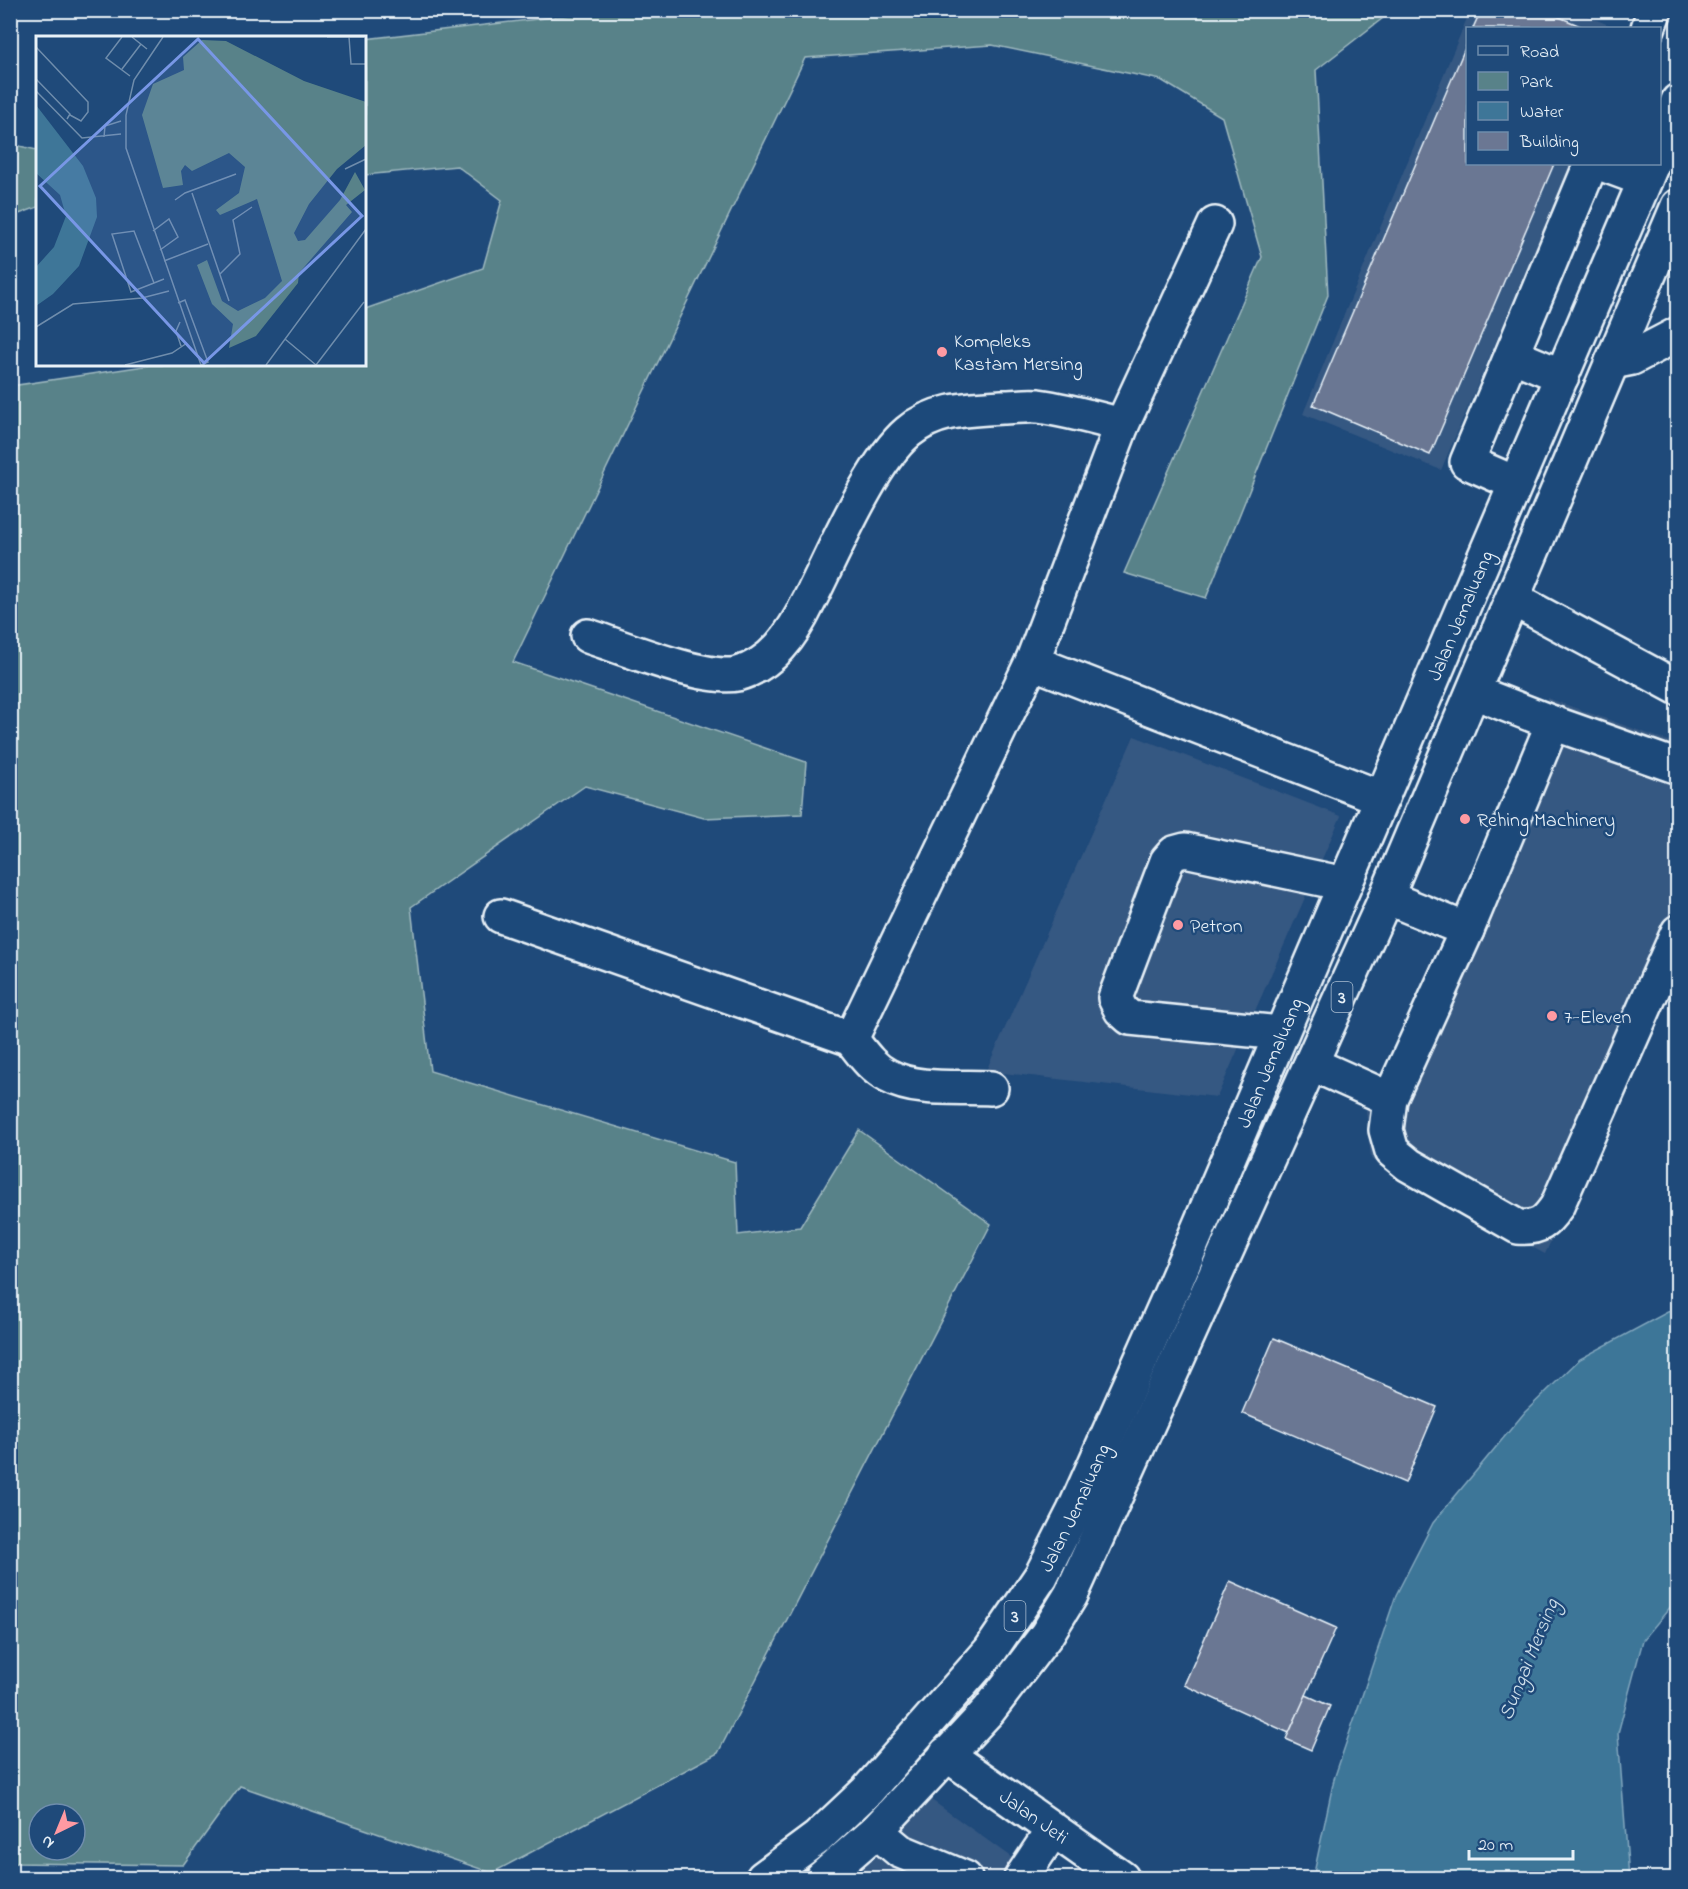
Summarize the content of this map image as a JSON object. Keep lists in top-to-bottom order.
{
  "streets": {
    "main road": ["Jalan Jemaluang", "3", "Jalan Jeti"]
  },
  "crossings": [
    ["Jalan Jemaluang", "Jalan Jeti"]
  ],
  "water": ["Sungai Mersing"],
  "places": [
    "Kompleks Kastam Mersing",
    "Rehing Machinery",
    "Petron",
    "7-Eleven"
  ],
  "legend": [
    "Road",
    "Park",
    "Water",
    "Building"
  ],
  "scale_bar": "20 m",
  "north": "bottom left"
}
